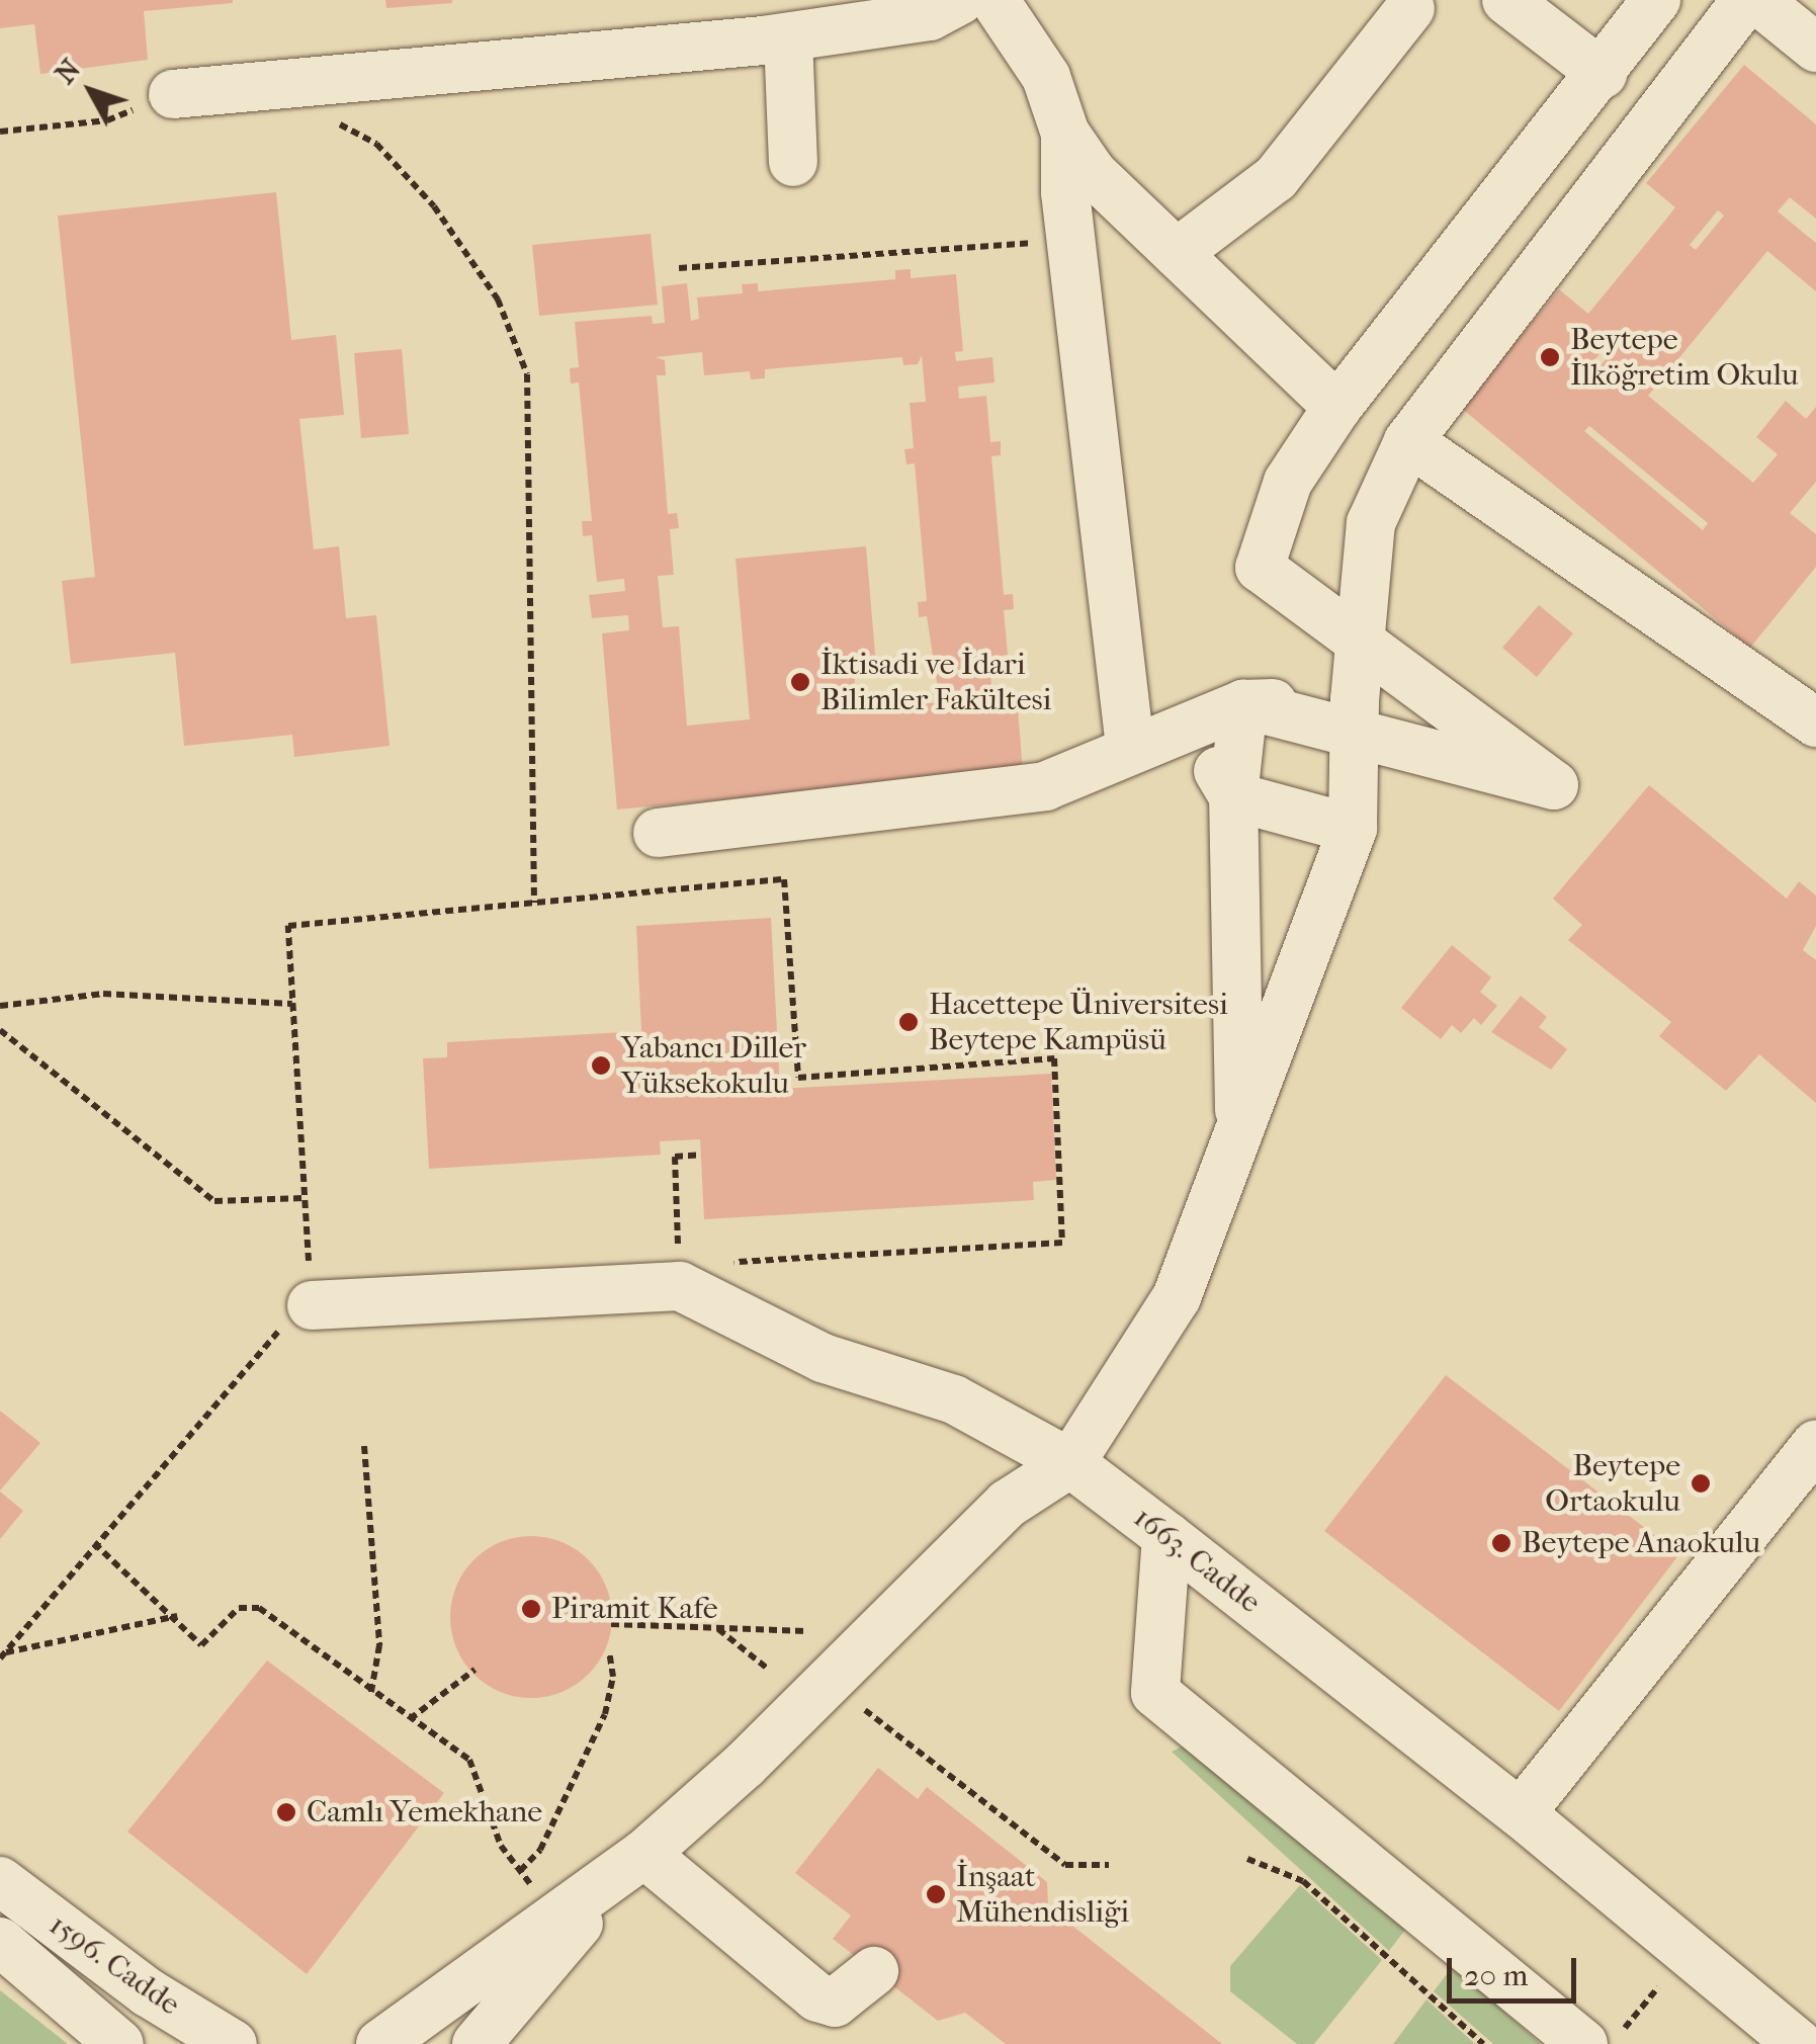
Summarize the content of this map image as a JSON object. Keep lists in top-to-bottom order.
{
  "streets": {
    "street": ["1663. Cadde", "1596. Cadde"]
  },
  "places": [
    "Beytepe İlköğretim Okulu",
    "İktisadi ve İdari Bilimler Fakültesi",
    "Hacettepe Üniversitesi Beytepe Kampüsü",
    "Yabancı Diller Yüksekokulu",
    "Beytepe Ortaokulu",
    "Beytepe Anaokulu",
    "Piramit Kafe",
    "Camlı Yemekhane",
    "İnşaat Mühendisliği"
  ],
  "scale_bar": "20 m",
  "north": "top left"
}
